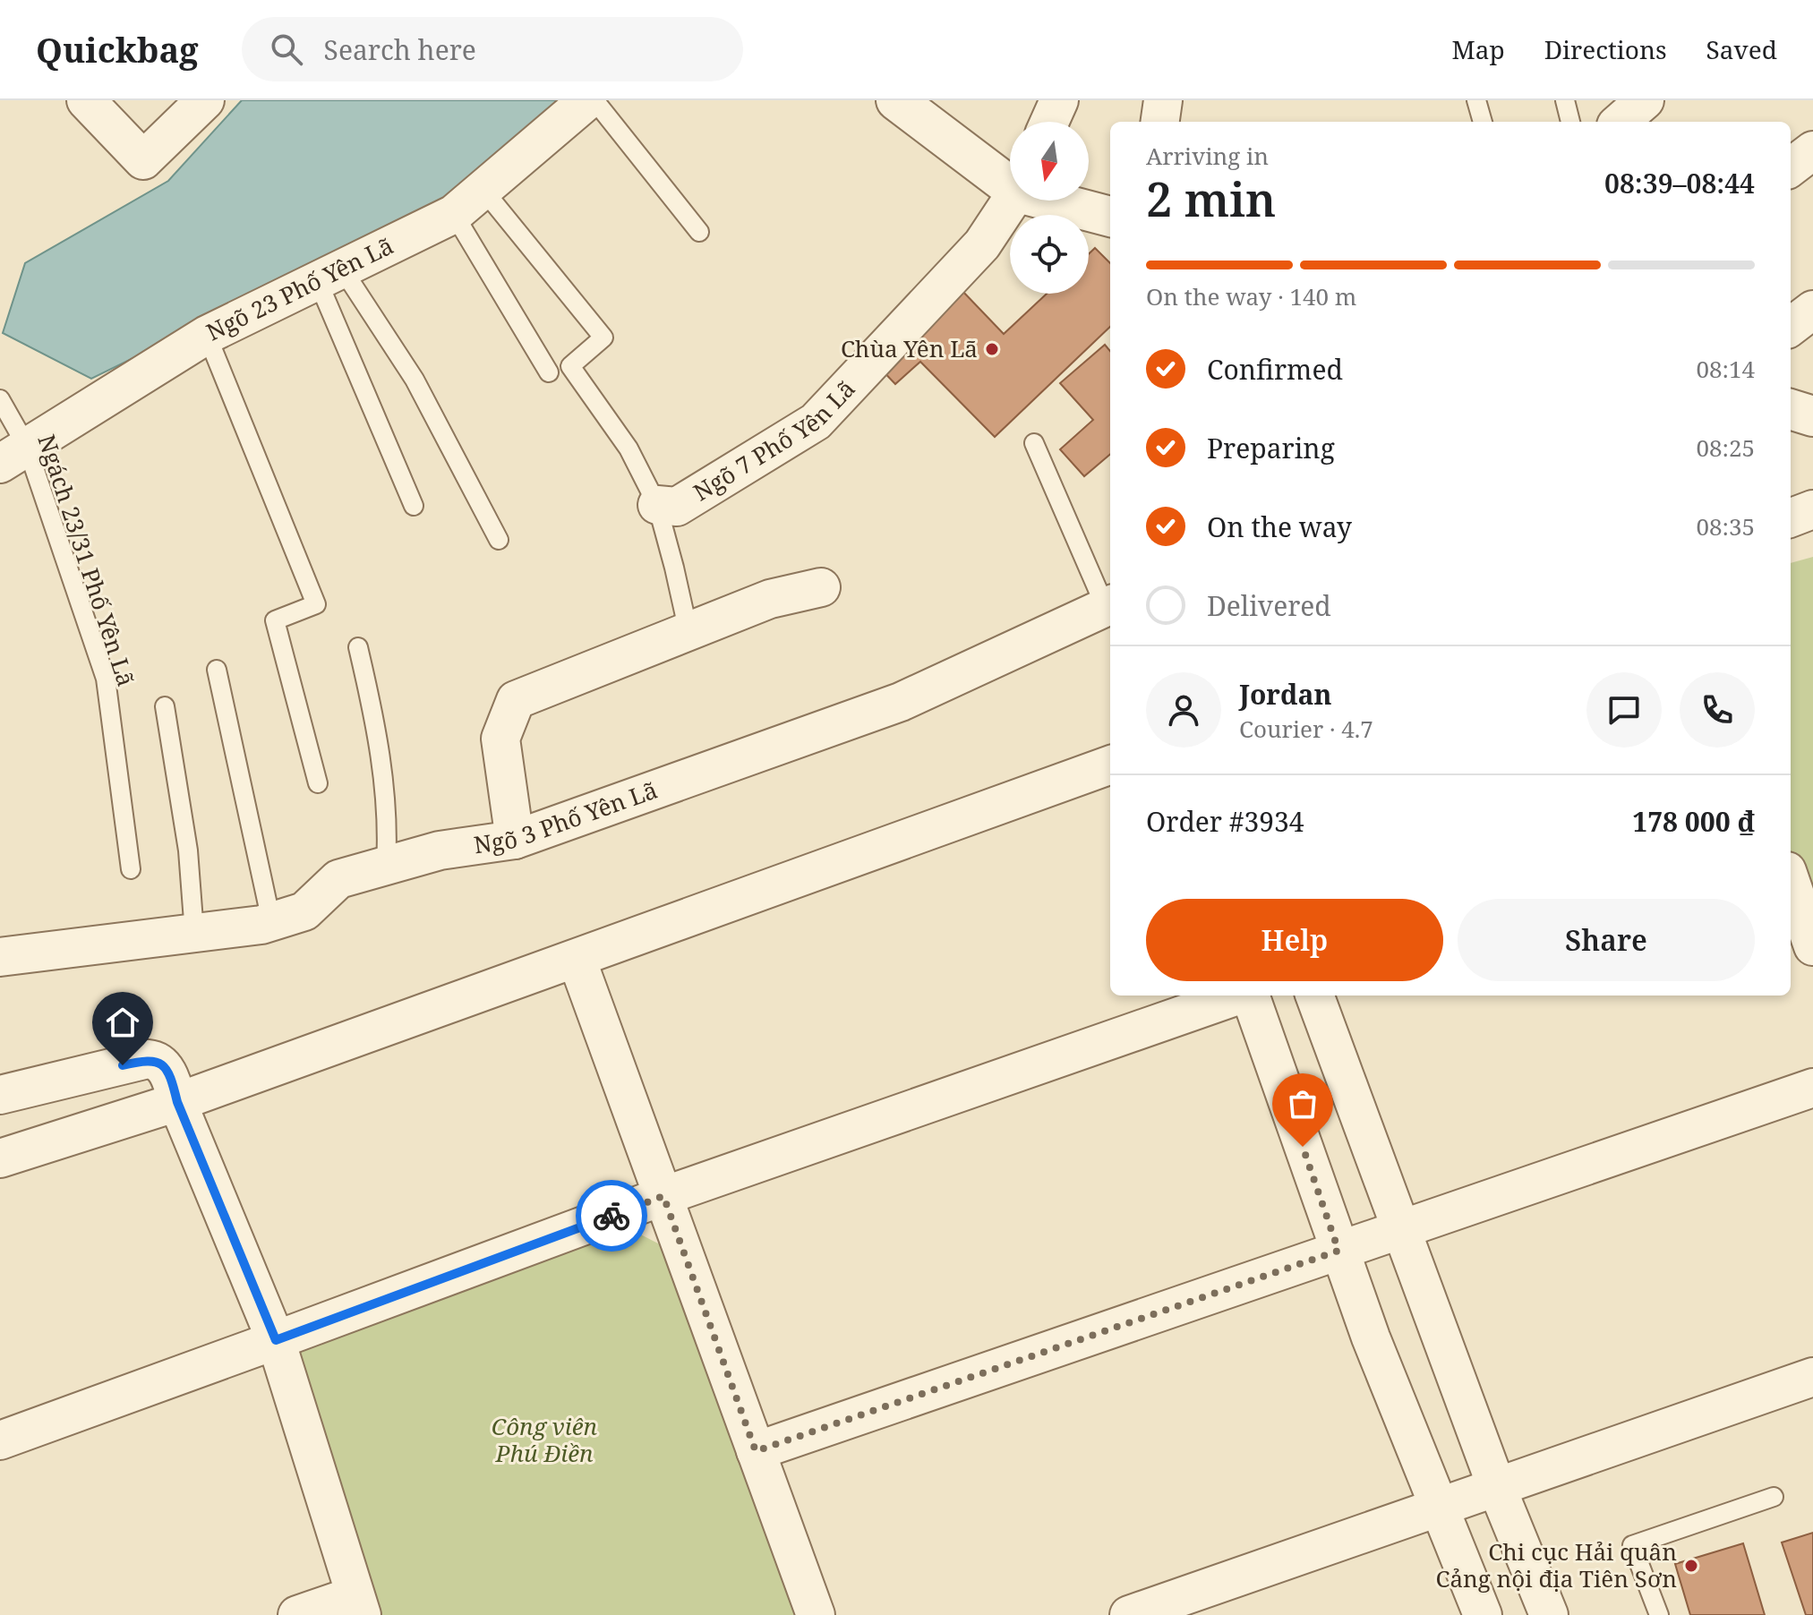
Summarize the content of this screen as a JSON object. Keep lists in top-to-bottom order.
{
  "streets": {
    "street": ["Ngõ 23 Phố Yên Lã", "Ngõ 7 Phố Yên Lã", "Ngõ 3 Phố Yên Lã"],
    "lane": ["Ngách 23/31 Phố Yên Lã"]
  },
  "crossings": [
    ["Ngõ 23 Phố Yên Lã", "Ngách 23/31 Phố Yên Lã"]
  ],
  "parks": ["Công viên Phú Điền"],
  "places": ["Chùa Yên Lã", "Chi cục Hải quân Cảng nội địa Tiên Sơn"],
  "north": "bottom",
  "page": {
    "header": "Quickbag",
    "search": "Search here",
    "nav": ["Map", "Directions", "Saved"],
    "heading": ["2 min", "Arriving in", "08:39–08:44"],
    "panel": [
      "Jordan",
      "Courier · 4.7",
      "Order #3934",
      "178 000 ₫"
    ],
    "bar": "On the way · 140 m",
    "list": [
      ["Confirmed", "08:14"],
      ["Preparing", "08:25"],
      ["On the way", "08:35"],
      "Delivered"
    ],
    "buttons": ["Help", "Share"]
  }
}
